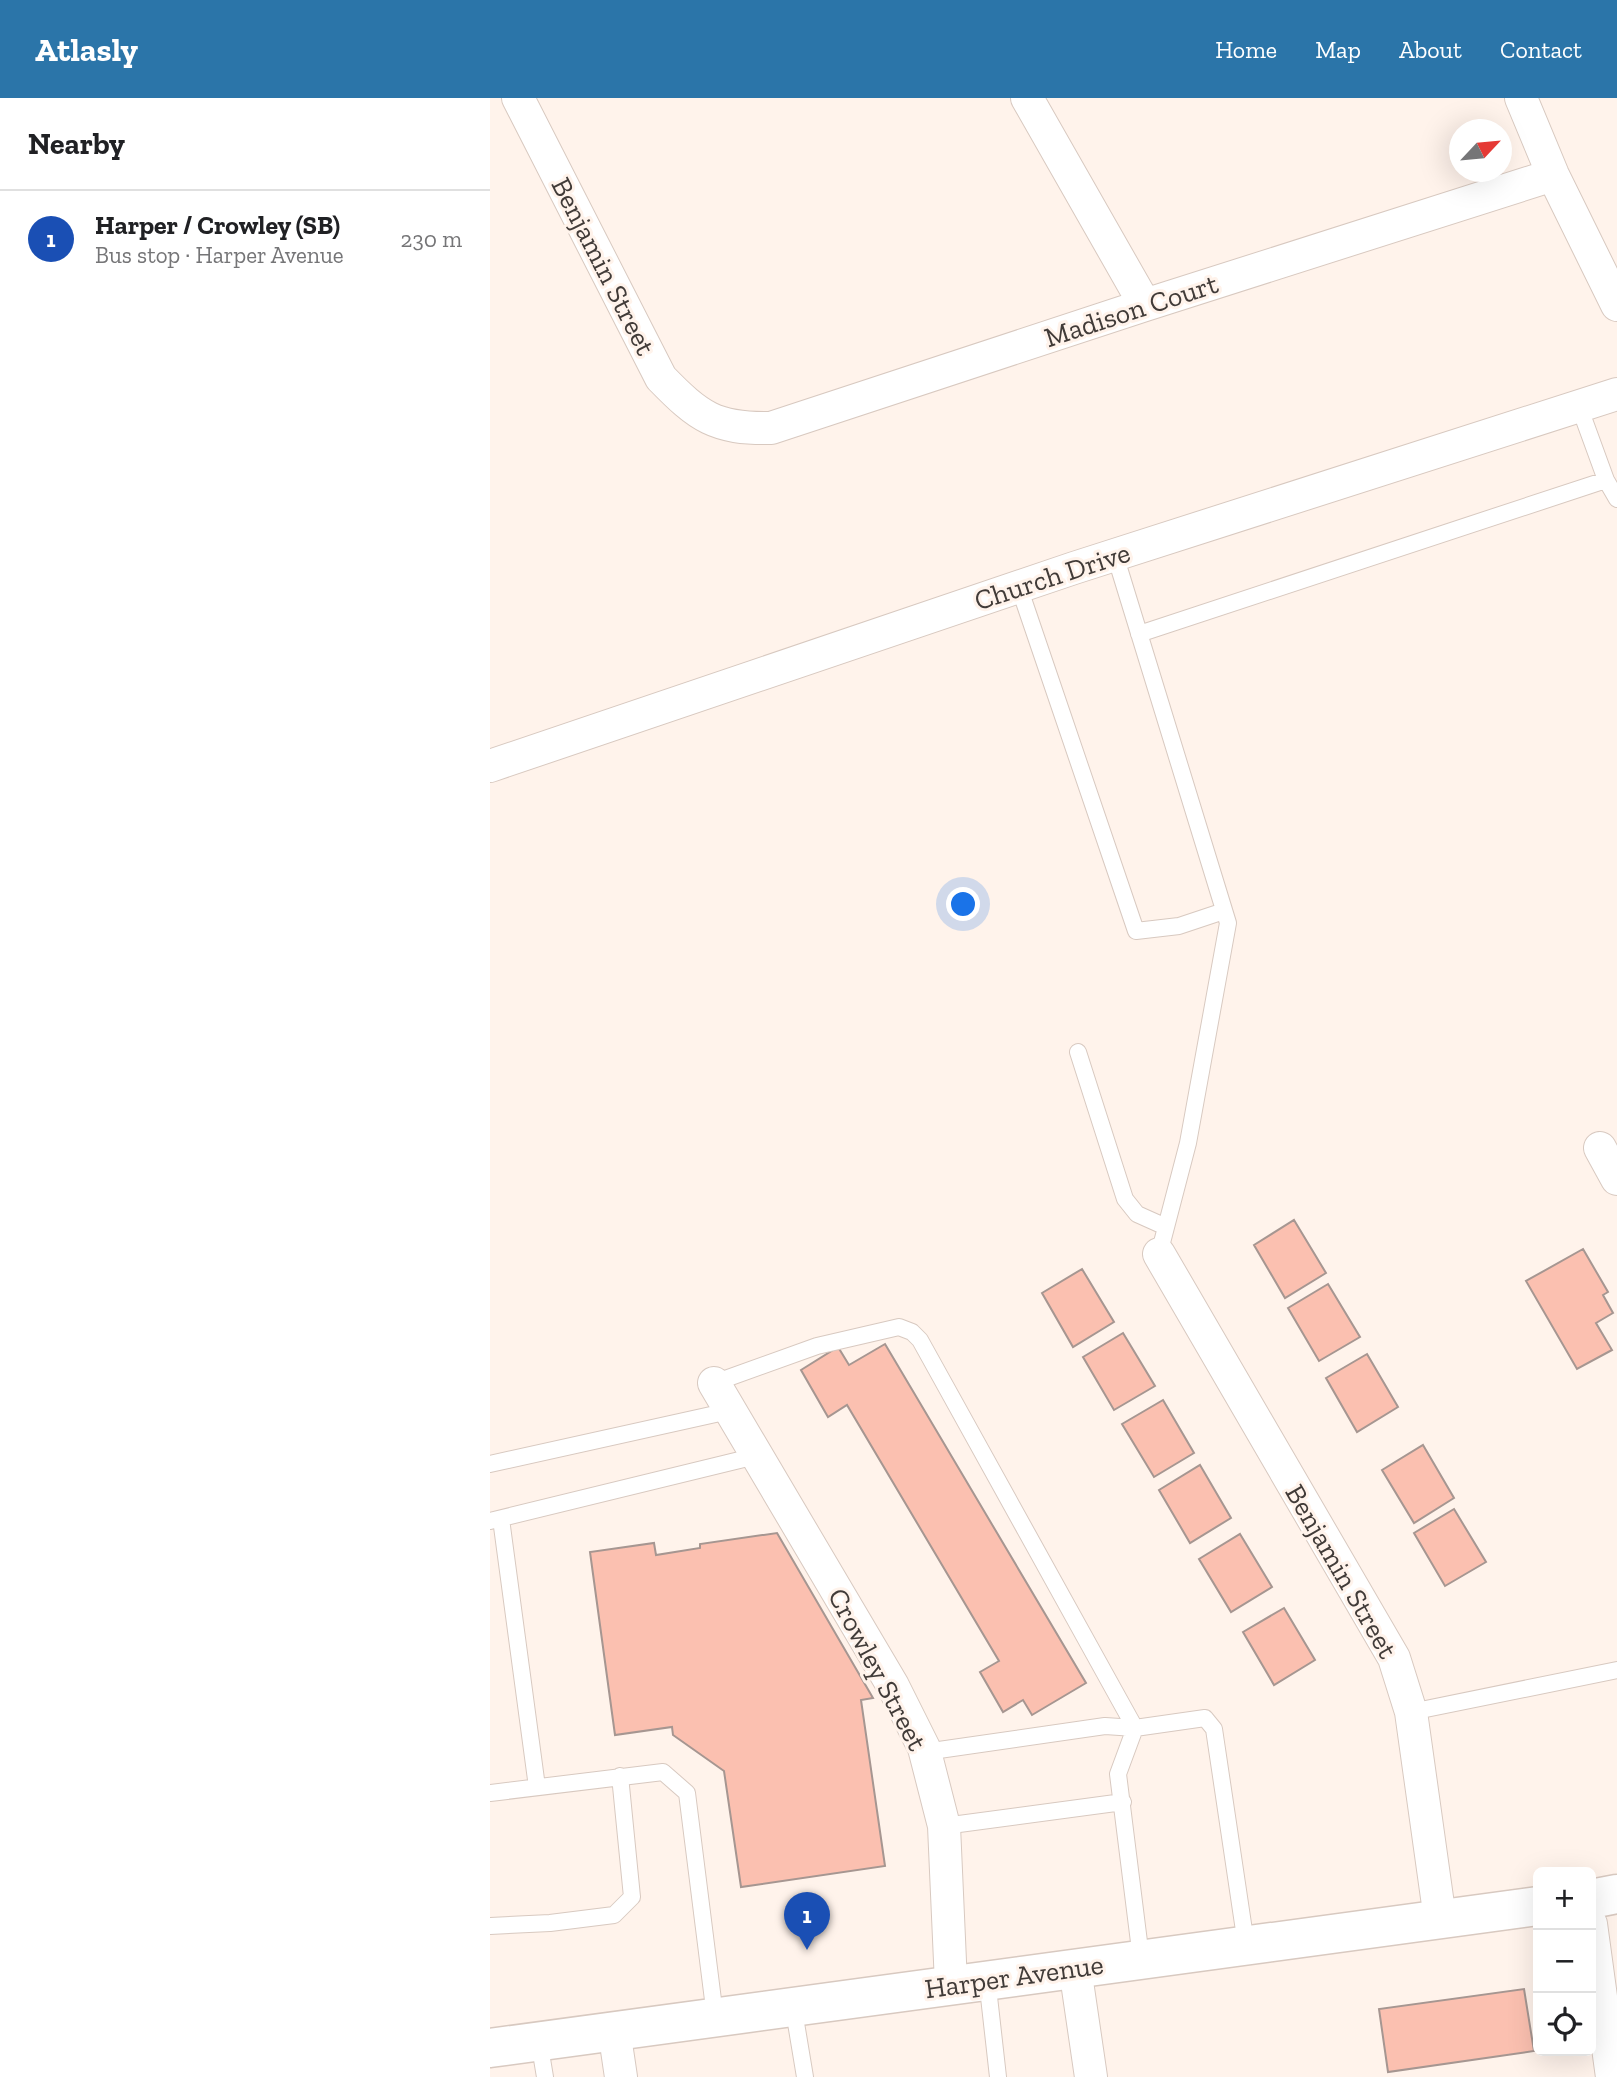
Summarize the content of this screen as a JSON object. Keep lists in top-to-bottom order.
{
  "streets": {
    "main road": ["Harper Avenue"],
    "street": [
      "Benjamin Street",
      "Madison Court",
      "Church Drive",
      "Crowley Street"
    ]
  },
  "crossings": [
    ["Benjamin Street", "Madison Court"],
    ["Benjamin Street", "Harper Avenue"],
    ["Crowley Street", "Harper Avenue"]
  ],
  "north": "top right",
  "page": {
    "header": "Atlasly",
    "nav": [
      "Home",
      "Map",
      "About",
      "Contact"
    ],
    "heading": "Nearby",
    "list": [
      {
        "mark": "1",
        "name": "Harper / Crowley (SB)",
        "note": "Bus stop · Harper Avenue",
        "value": "230 m"
      }
    ],
    "map_buttons": ["+", "−"],
    "pins": "1"
  }
}
